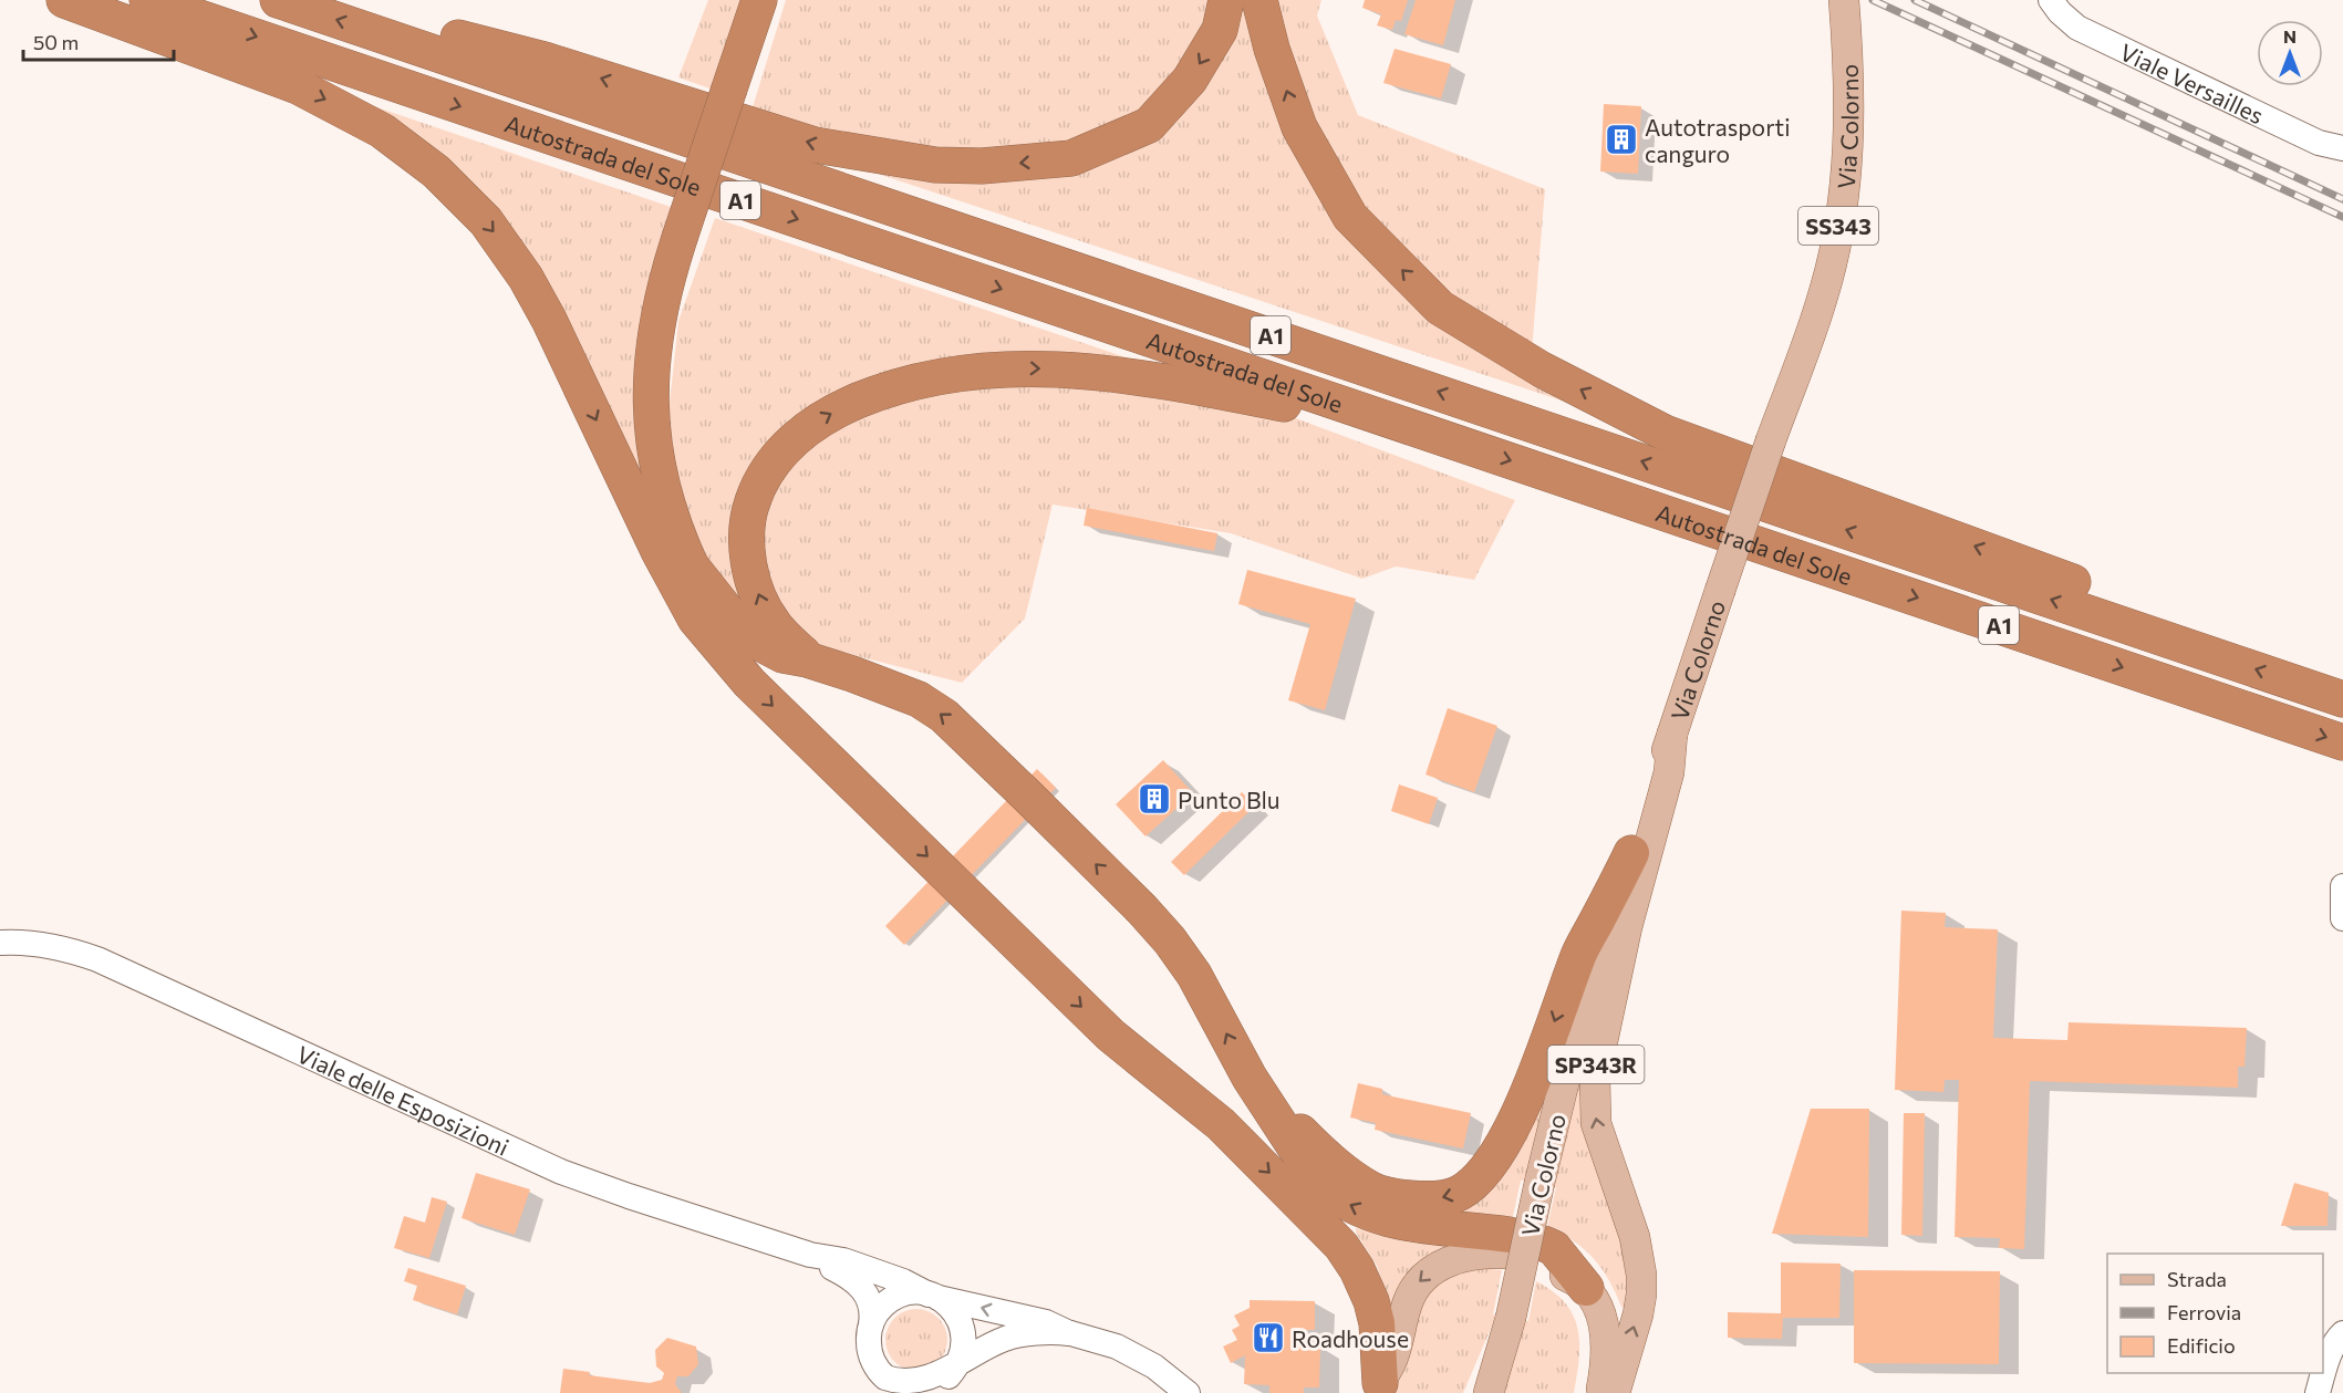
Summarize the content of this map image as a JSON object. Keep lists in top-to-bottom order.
{
  "streets": {
    "highway": ["Autostrada del Sole", "A1"],
    "main road": ["Via Colorno", "SS343", "SP343R"],
    "street": ["Viale Versailles", "Viale delle Esposizioni"]
  },
  "crossings": [
    ["Via Colorno", "SP343R"]
  ],
  "places": {
    "building": ["Autotrasporti canguro", "Punto Blu"],
    "restaurant": ["Roadhouse"]
  },
  "legend": ["Strada", "Ferrovia", "Edificio"],
  "scale_bar": "50 m",
  "north": "top"
}
